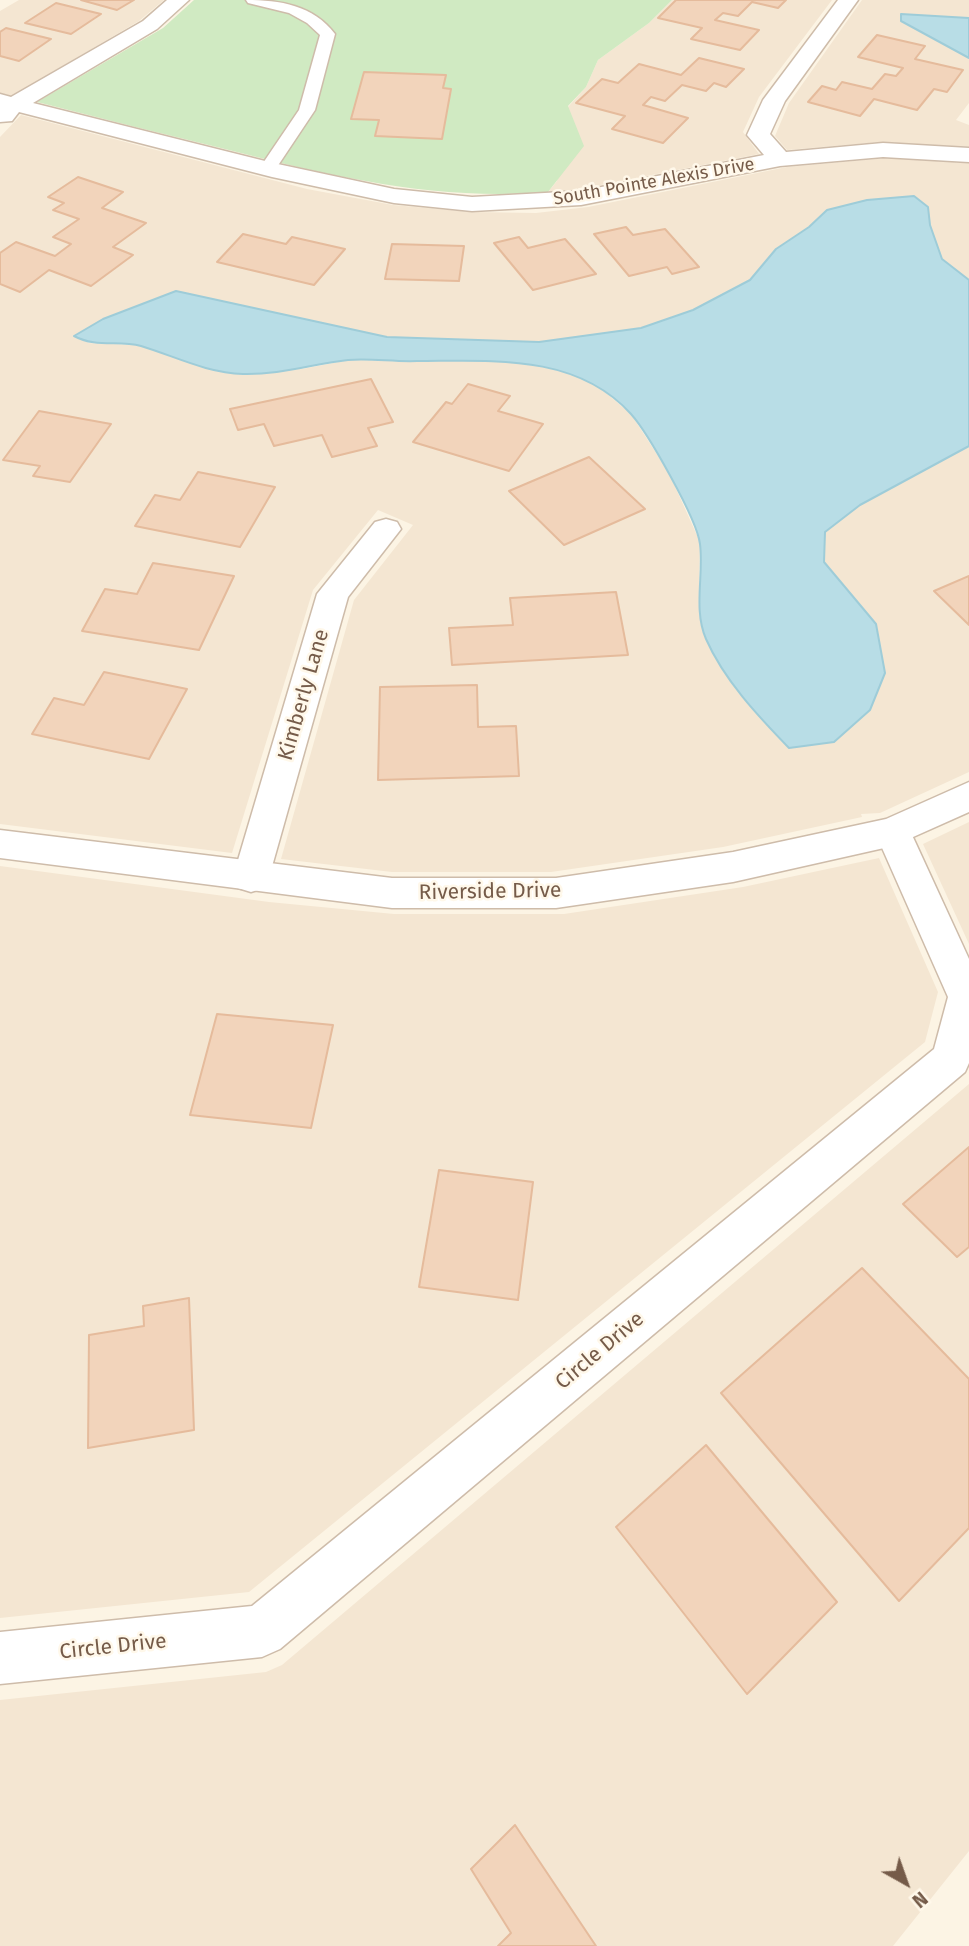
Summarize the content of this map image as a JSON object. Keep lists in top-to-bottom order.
{
  "streets": {
    "street": [
      "South Pointe Alexis Drive",
      "Kimberly Lane",
      "Riverside Drive",
      "Circle Drive"
    ]
  },
  "crossings": [
    ["Kimberly Lane", "Riverside Drive"],
    ["Riverside Drive", "Circle Drive"]
  ],
  "north": "bottom right"
}
